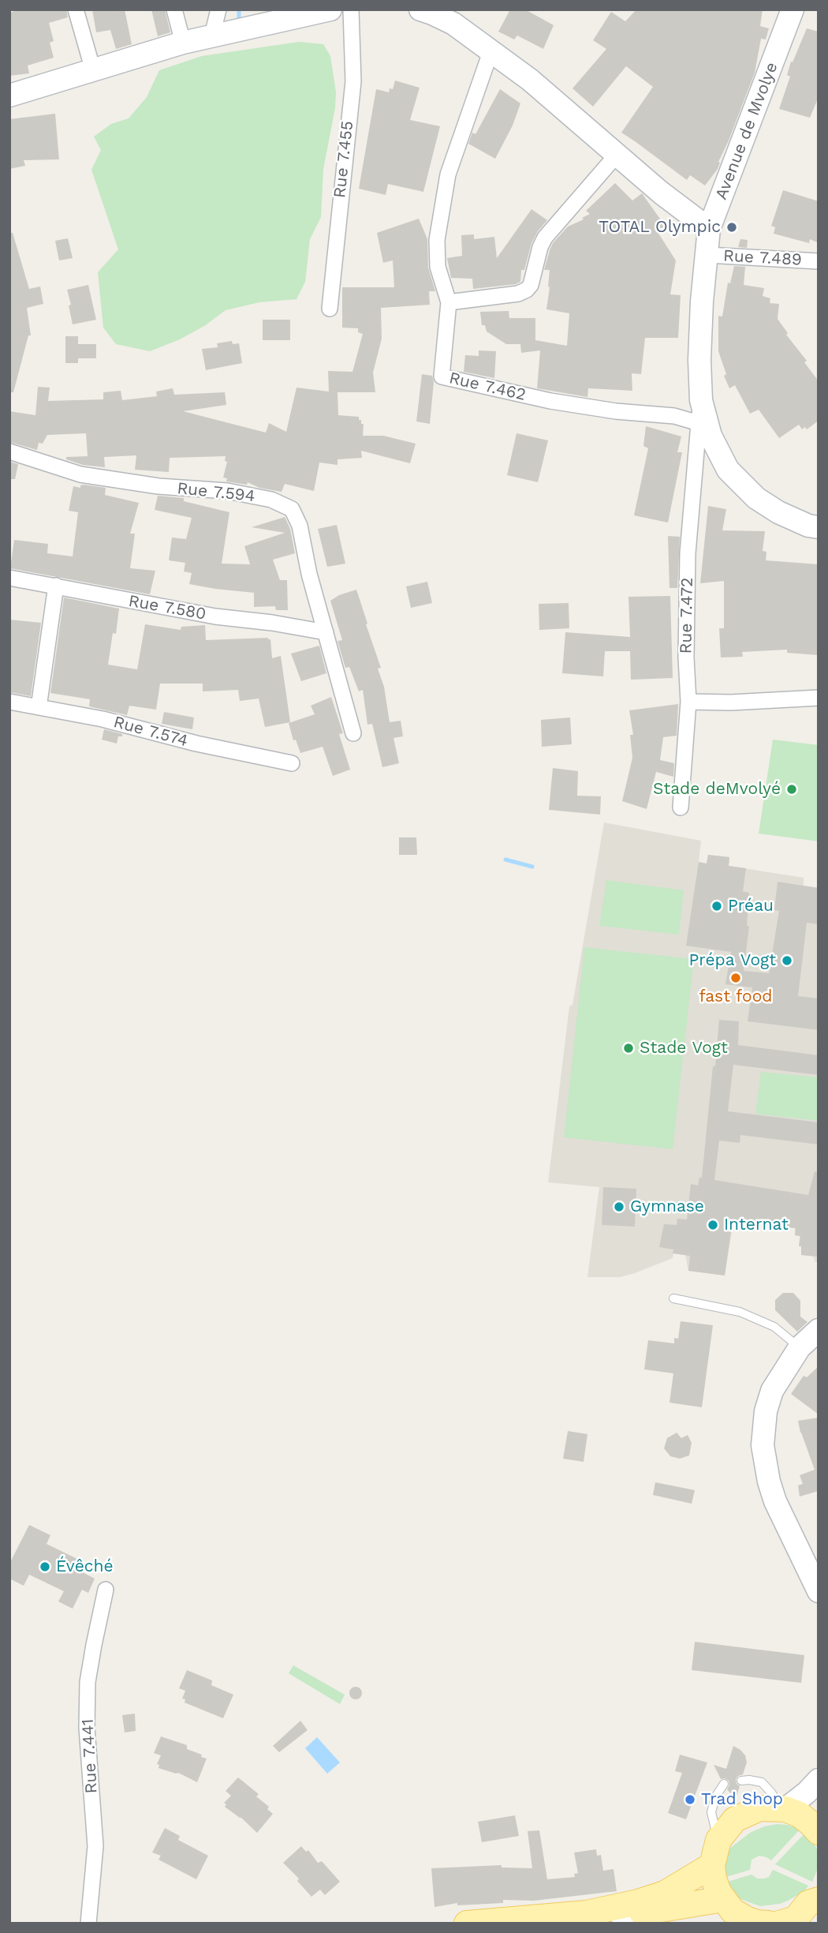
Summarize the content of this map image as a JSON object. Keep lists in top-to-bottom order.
{
  "streets": {
    "street": [
      "Avenue de Mvolye",
      "Rue 7.455",
      "Rue 7.489",
      "Rue 7.462",
      "Rue 7.594",
      "Rue 7.580",
      "Rue 7.472",
      "Rue 7.574",
      "Rue 7.441"
    ]
  },
  "crossings": [
    ["Avenue de Mvolye", "Rue 7.489"],
    ["Avenue de Mvolye", "Rue 7.472"],
    ["Rue 7.462", "Rue 7.472"],
    ["Rue 7.594", "Rue 7.580"]
  ],
  "places": [
    "TOTAL Olympic",
    "Stade deMvolyé",
    "Préau",
    "Prépa Vogt",
    "fast food",
    "Stade Vogt",
    "Gymnase",
    "Internat",
    "Évêché",
    "Trad Shop"
  ]
}
